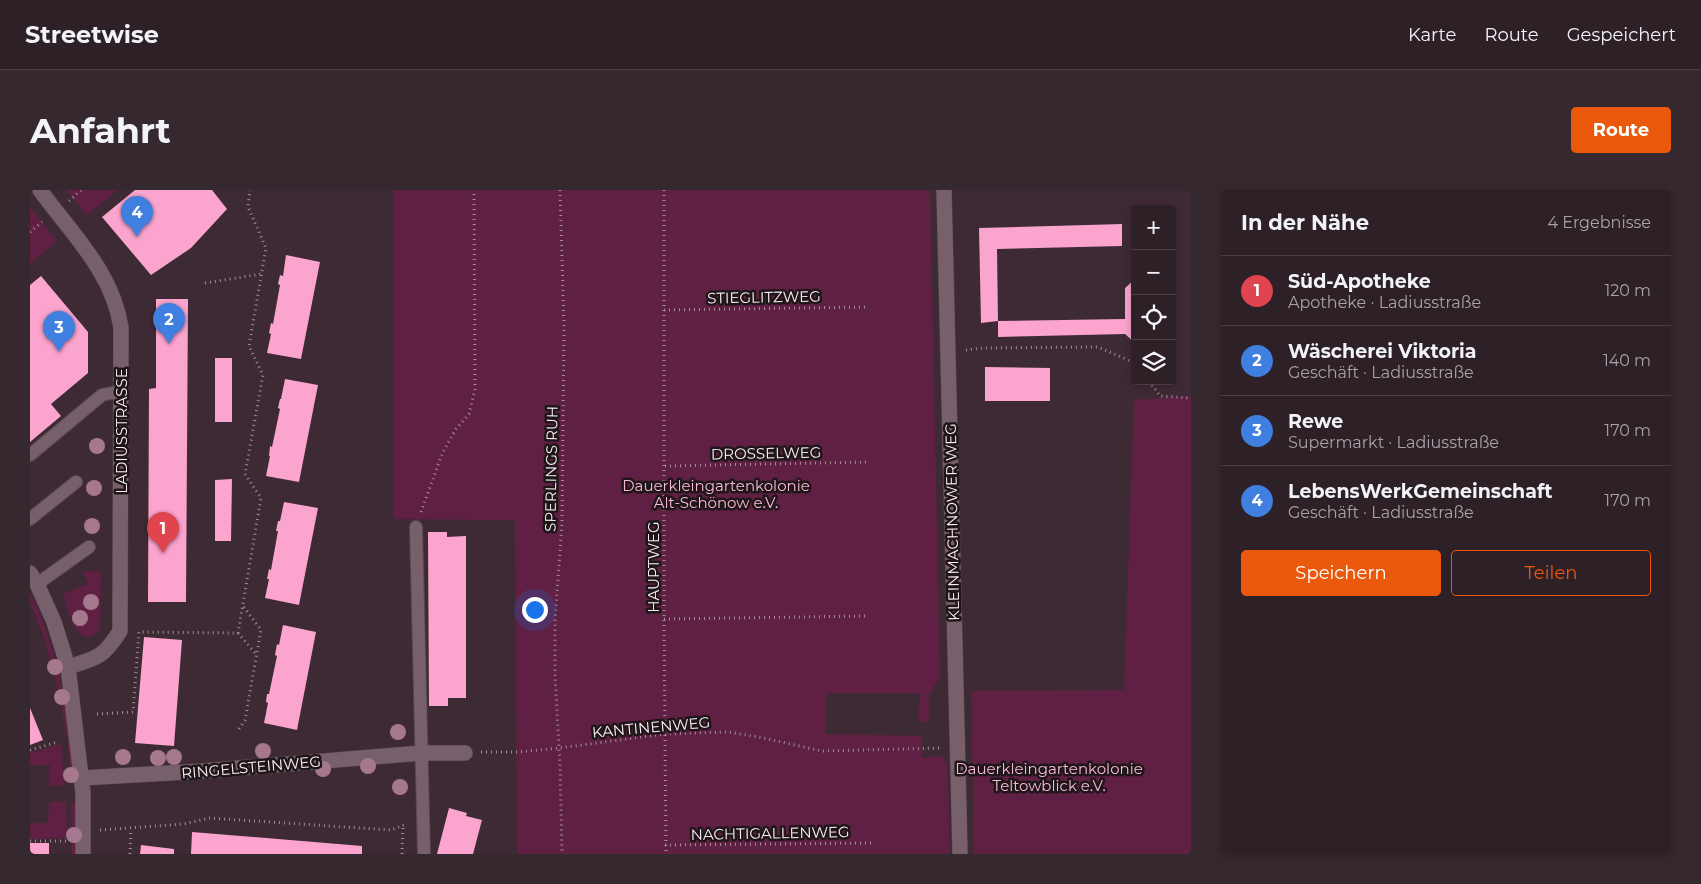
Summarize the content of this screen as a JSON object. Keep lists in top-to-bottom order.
{
  "streets": {
    "street": ["LADIUSSTRASSE", "KLEINMACHNOWER WEG", "RINGELSTEINWEG"],
    "path": [
      "STIEGLITZWEG",
      "DROSSELWEG",
      "SPERLINGS RUH",
      "HAUPTWEG",
      "KANTINENWEG",
      "NACHTIGALLENWEG"
    ]
  },
  "crossings": [
    ["STIEGLITZWEG", "HAUPTWEG"],
    ["DROSSELWEG", "HAUPTWEG"],
    ["SPERLINGS RUH", "KANTINENWEG"],
    ["KLEINMACHNOWER WEG", "KANTINENWEG"],
    ["HAUPTWEG", "KANTINENWEG"],
    ["HAUPTWEG", "NACHTIGALLENWEG"],
    ["KANTINENWEG", "RINGELSTEINWEG"]
  ],
  "parks": ["Dauerkleingartenkolonie Alt-Schönow e.V.", "Dauerkleingartenkolonie Teltowblick e.V."],
  "page": {
    "header": "Streetwise",
    "nav": ["Karte", "Route", "Gespeichert"],
    "buttons": [
      "Route",
      ["Speichern", "Teilen"]
    ],
    "title": "Anfahrt",
    "heading": ["In der Nähe", "4 Ergebnisse"],
    "pins": [
      "4",
      "2",
      "3",
      "1"
    ],
    "map_buttons": ["+", "−"],
    "list": [
      {
        "mark": "1",
        "name": "Süd-Apotheke",
        "note": "Apotheke · Ladiusstraße",
        "value": "120 m"
      },
      {
        "mark": "2",
        "name": "Wäscherei Viktoria",
        "note": "Geschäft · Ladiusstraße",
        "value": "140 m"
      },
      {
        "mark": "3",
        "name": "Rewe",
        "note": "Supermarkt · Ladiusstraße",
        "value": "170 m"
      },
      {
        "mark": "4",
        "name": "LebensWerkGemeinschaft",
        "note": "Geschäft · Ladiusstraße",
        "value": "170 m"
      }
    ]
  }
}
